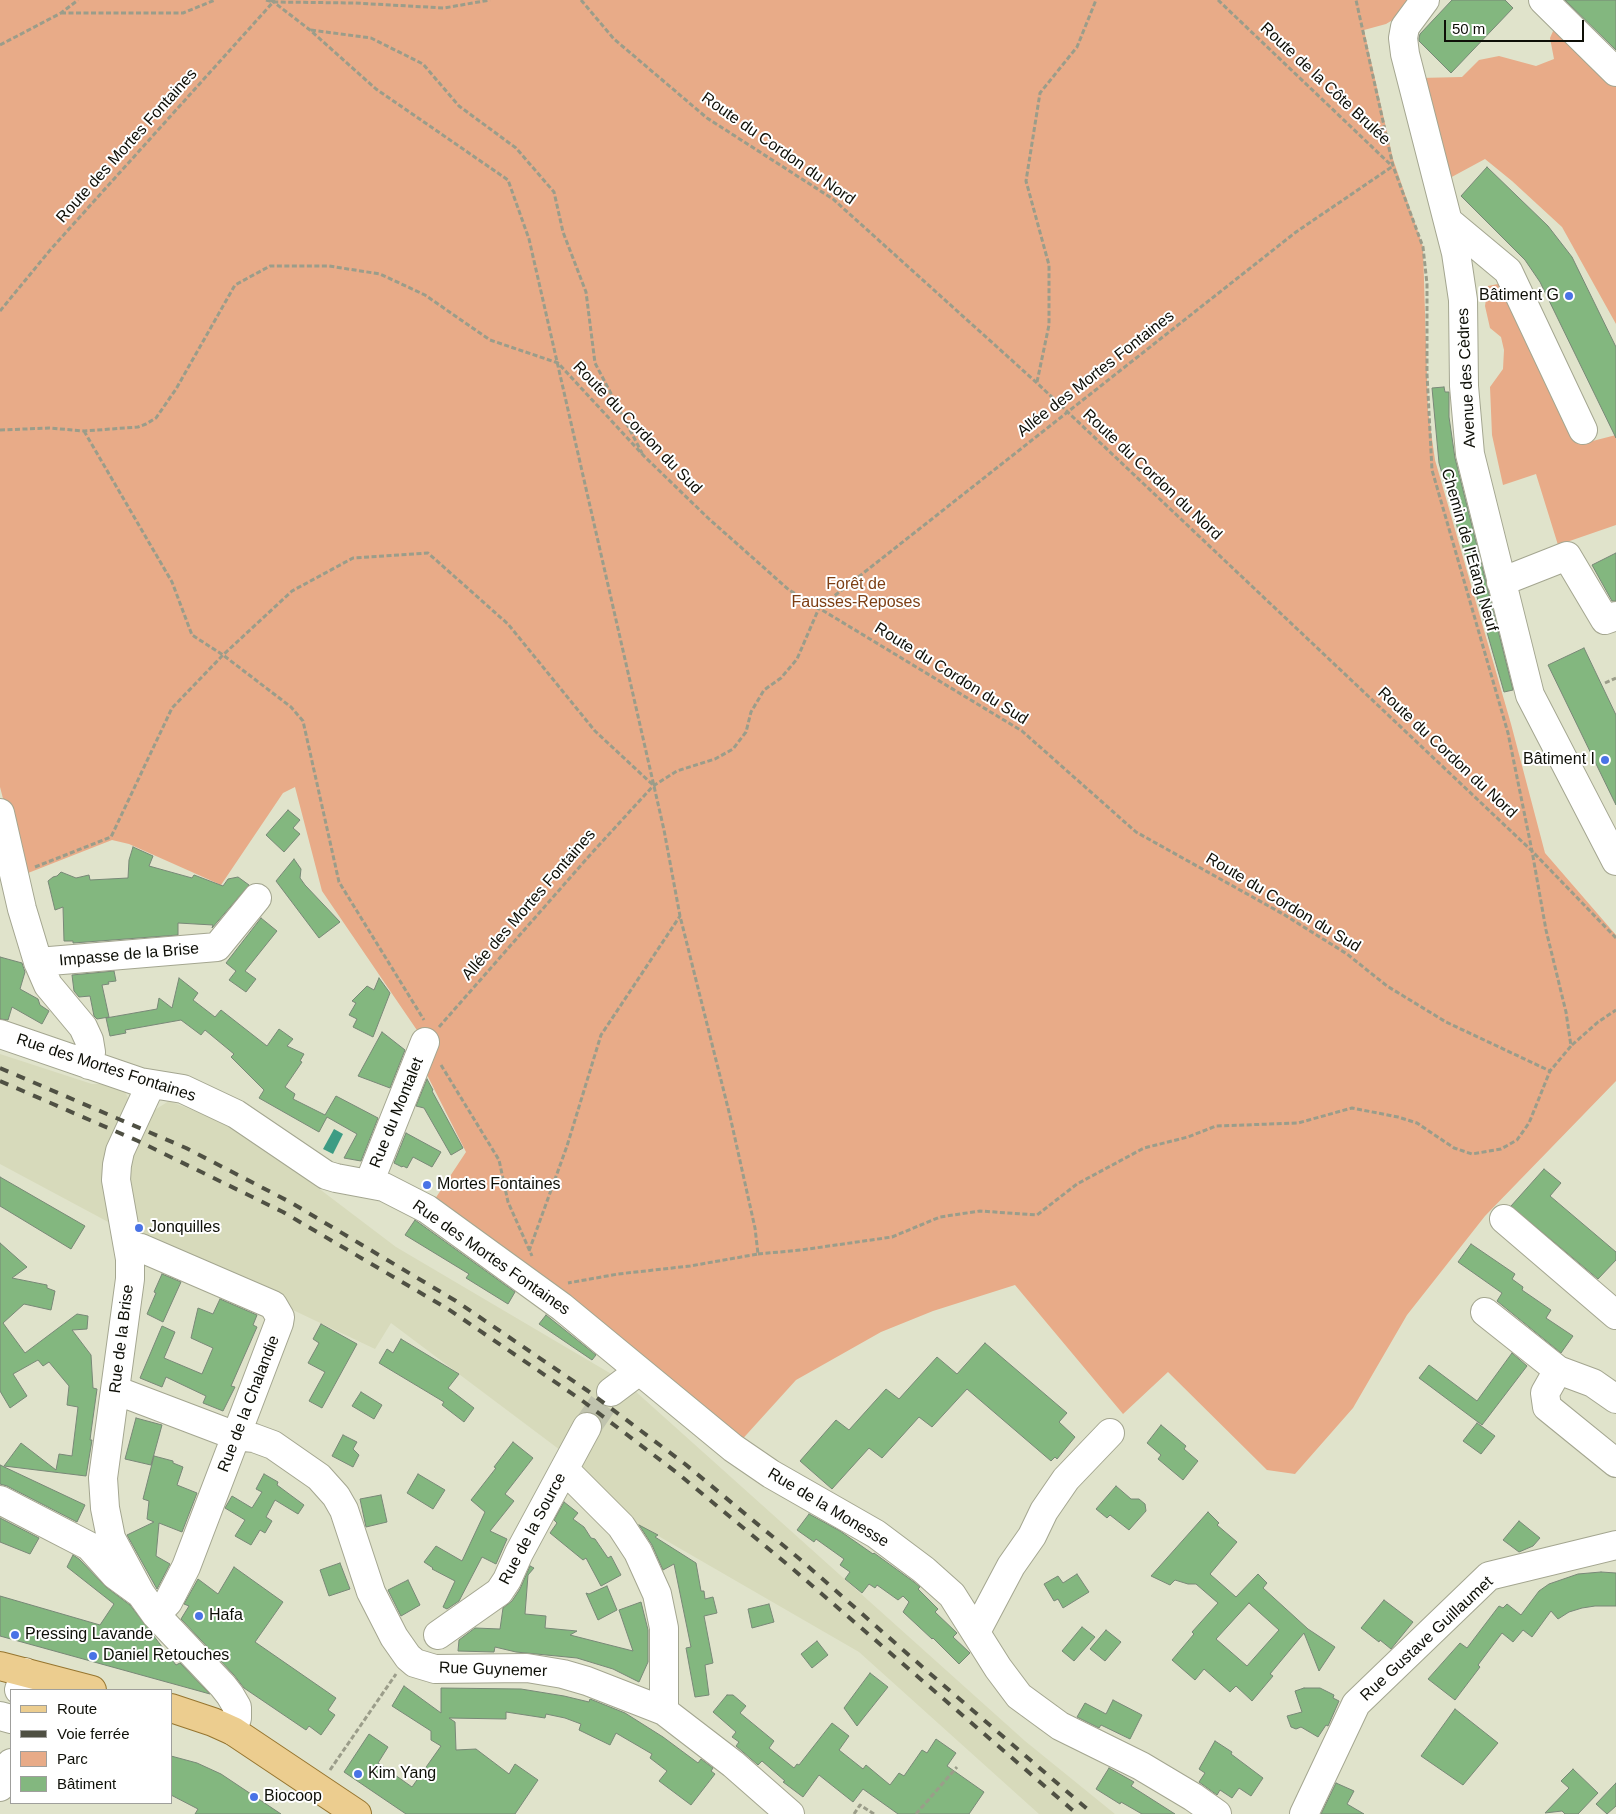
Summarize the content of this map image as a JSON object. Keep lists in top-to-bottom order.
{
  "streets": {
    "street": [
      "Avenue des Cèdres",
      "Impasse de la Brise",
      "Rue des Mortes Fontaines",
      "Rue du Montalet",
      "Rue de la Brise",
      "Rue de la Chalandie",
      "Rue de la Monesse",
      "Rue de la Source",
      "Rue Gustave Guillaumet",
      "Rue Guynemer"
    ],
    "path": [
      "Route de la Côte Brulée",
      "Route des Mortes Fontaines",
      "Route du Cordon du Nord",
      "Allée des Mortes Fontaines",
      "Route du Cordon du Sud",
      "Chemin de l'Etang Neuf"
    ]
  },
  "crossings": [
    ["Route de la Côte Brulée", "Allée des Mortes Fontaines"],
    ["Route de la Côte Brulée", "Chemin de l'Etang Neuf"],
    ["Route des Mortes Fontaines", "Route du Cordon du Sud"],
    ["Route du Cordon du Nord", "Allée des Mortes Fontaines"],
    ["Route du Cordon du Nord", "Chemin de l'Etang Neuf"],
    ["Allée des Mortes Fontaines", "Route du Cordon du Sud"],
    ["Allée des Mortes Fontaines", "Chemin de l'Etang Neuf"],
    ["Allée des Mortes Fontaines", "Rue du Montalet"],
    ["Rue des Mortes Fontaines", "Rue du Montalet"],
    ["Rue des Mortes Fontaines", "Rue de la Brise"],
    ["Rue des Mortes Fontaines", "Rue de la Monesse"],
    ["Rue de la Brise", "Rue de la Chalandie"]
  ],
  "parks": ["Forêt de Fausses-Reposes"],
  "places": [
    "Bâtiment G",
    "Bâtiment I",
    "Mortes Fontaines",
    "Jonquilles",
    "Hafa",
    "Pressing Lavande",
    "Daniel Retouches",
    "Kim Yang",
    "Biocoop"
  ],
  "legend": [
    "Route",
    "Voie ferrée",
    "Parc",
    "Bâtiment"
  ],
  "scale_bar": "50 m"
}
